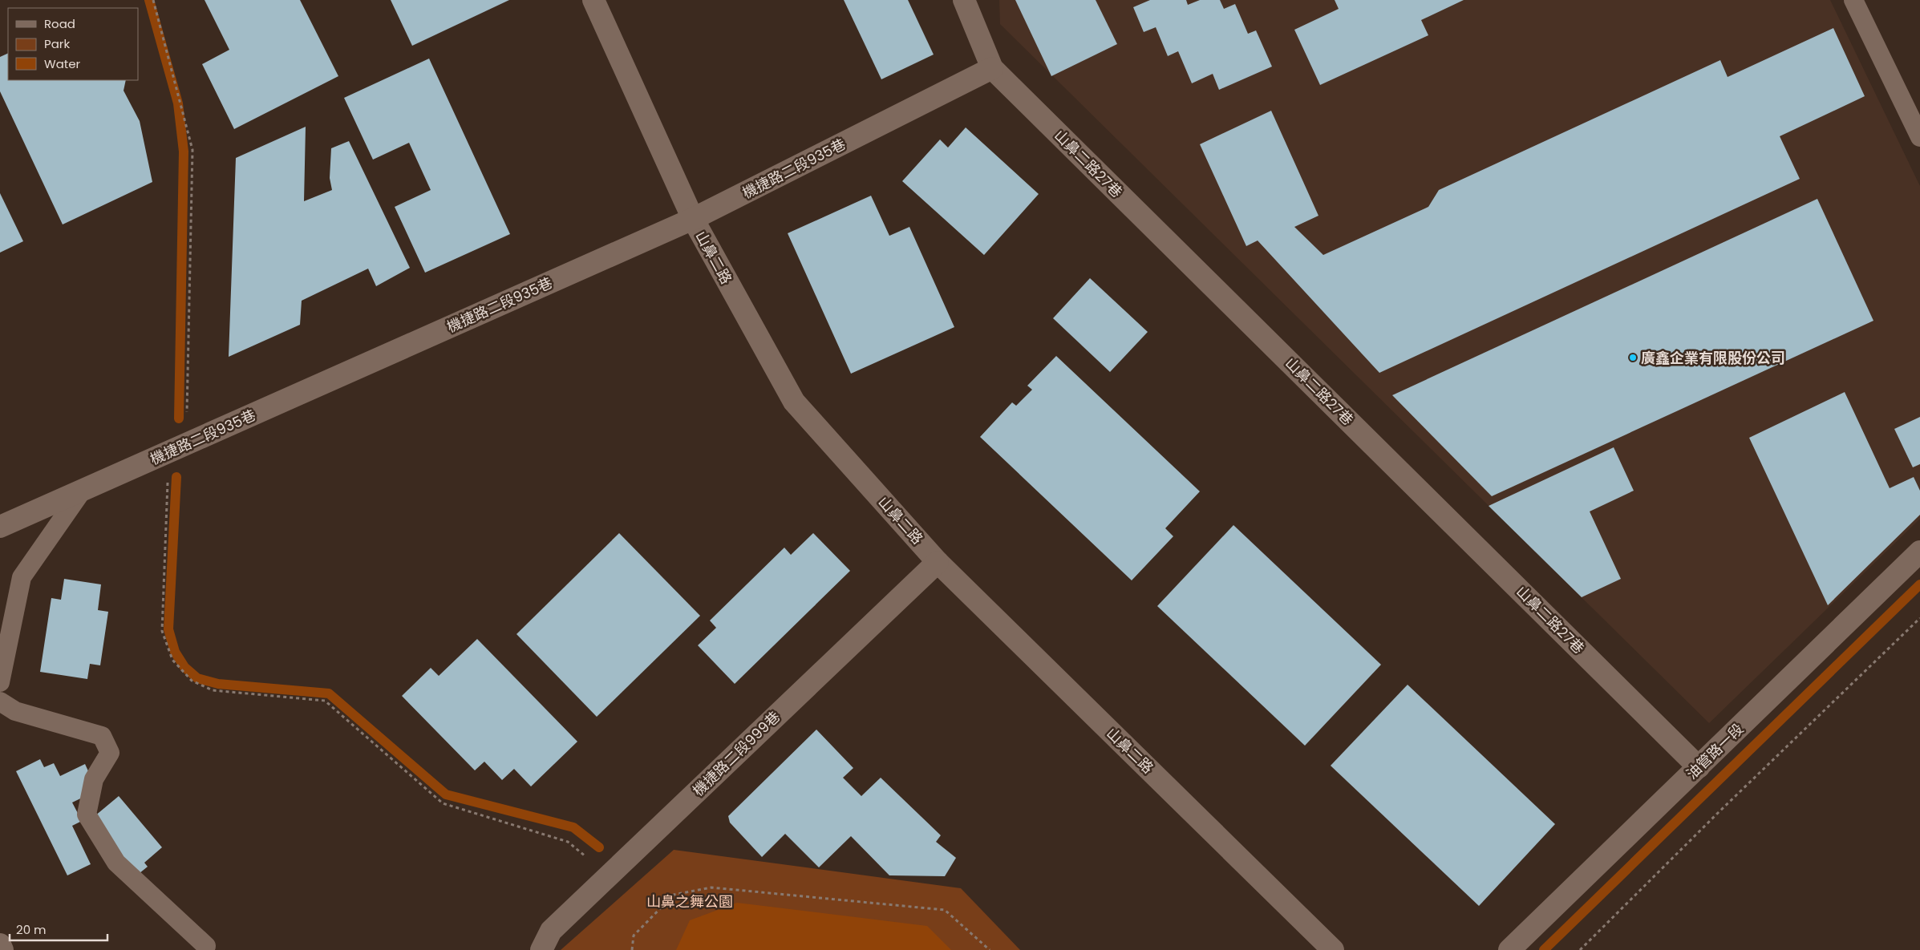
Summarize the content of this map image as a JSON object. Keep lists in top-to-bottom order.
{
  "streets": {
    "street": [
      "山鼻二路27巷",
      "機捷路二段935巷",
      "山鼻二路",
      "油管路一段",
      "機捷路二段999巷"
    ]
  },
  "crossings": [
    ["山鼻二路27巷", "機捷路二段935巷"],
    ["山鼻二路27巷", "油管路一段"],
    ["機捷路二段935巷", "山鼻二路"],
    ["山鼻二路", "機捷路二段999巷"]
  ],
  "parks": ["山鼻之舞公園"],
  "places": ["廣鑫企業有限股份公司"],
  "legend": ["Road", "Park", "Water"],
  "scale_bar": "20 m"
}
